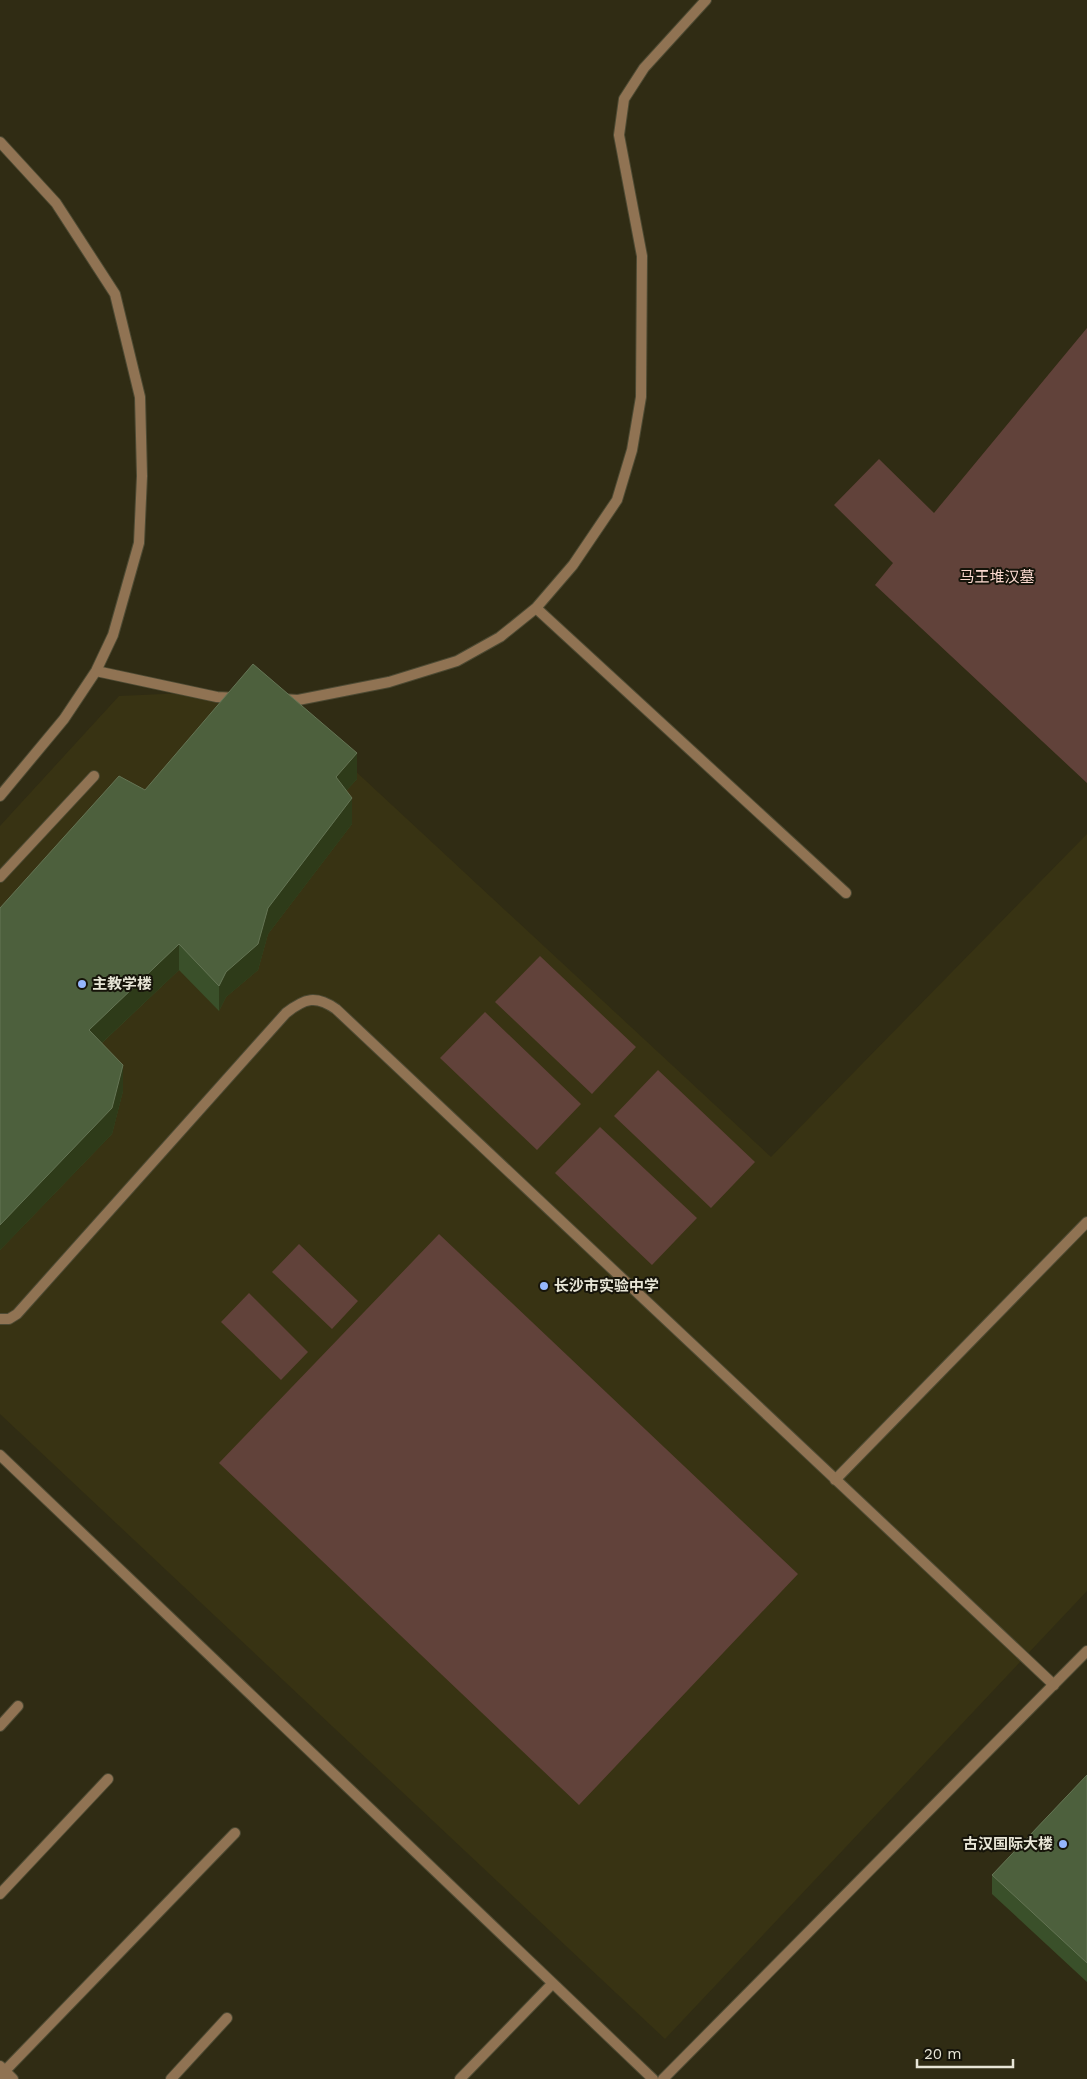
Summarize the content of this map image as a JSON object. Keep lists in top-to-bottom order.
{
  "parks": ["马王堆汉墓"],
  "places": ["主教学楼", "长沙市实验中学", "古汉国际大楼"],
  "scale_bar": "20 m"
}
